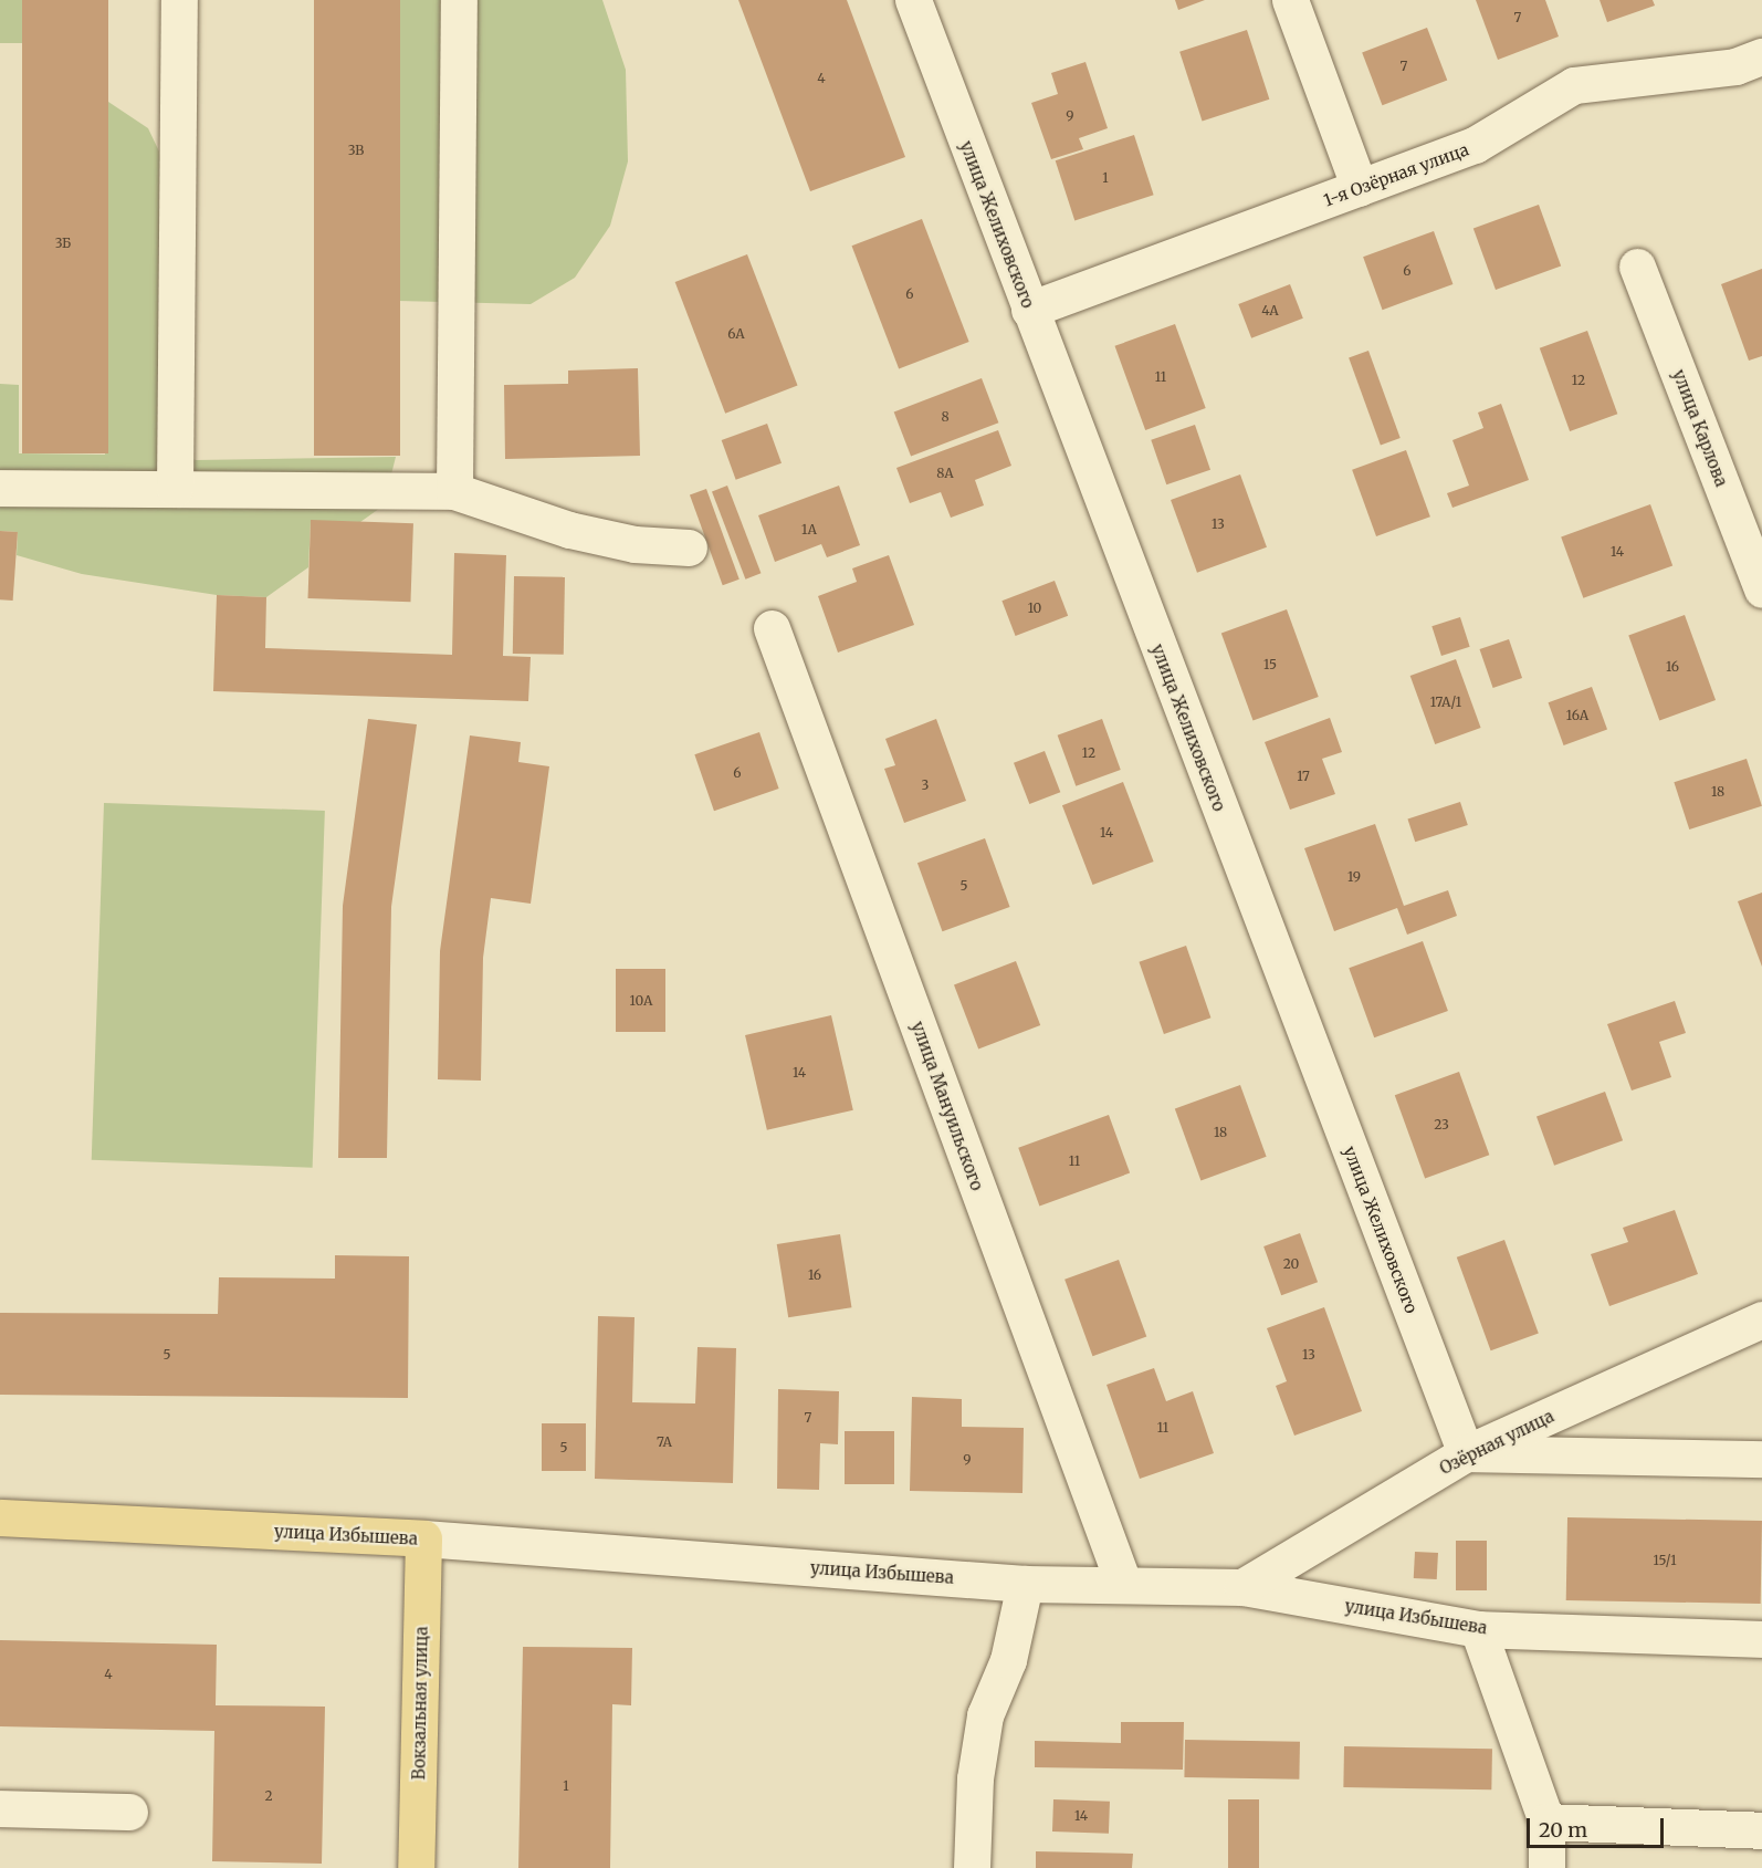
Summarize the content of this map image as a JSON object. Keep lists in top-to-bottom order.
{
  "streets": {
    "main road": ["улица Избышева", "Вокзальная улица"],
    "street": [
      "1-я Озёрная улица",
      "улица Желиховского",
      "улица Карлова",
      "улица Мануильского",
      "Озёрная улица"
    ]
  },
  "crossings": [
    ["1-я Озёрная улица", "улица Желиховского"],
    ["улица Желиховского", "Озёрная улица"],
    ["улица Мануильского", "улица Избышева"],
    ["Озёрная улица", "улица Избышева"],
    ["улица Избышева", "Вокзальная улица"]
  ],
  "house_numbers": [
    "7",
    "7",
    "4",
    "9",
    "3В",
    "1",
    "3Б",
    "6",
    "6",
    "4А",
    "6А",
    "11",
    "12",
    "8",
    "8А",
    "13",
    "1А",
    "14",
    "10",
    "15",
    "16",
    "17А/1",
    "16А",
    "12",
    "6",
    "17",
    "3",
    "18",
    "14",
    "19",
    "5",
    "10А",
    "14",
    "23",
    "18",
    "11",
    "20",
    "16",
    "5",
    "13",
    "7",
    "11",
    "7А",
    "5",
    "9",
    "15/1",
    "4",
    "1",
    "2",
    "14"
  ],
  "scale_bar": "20 m"
}
